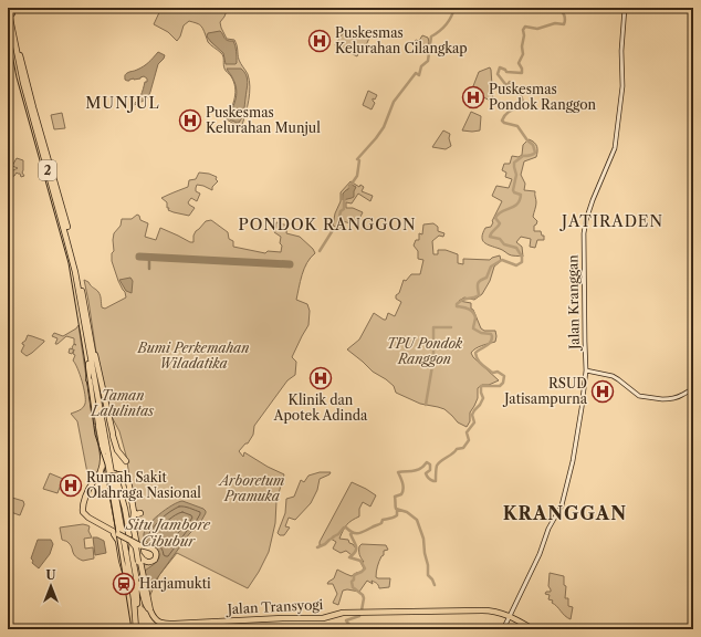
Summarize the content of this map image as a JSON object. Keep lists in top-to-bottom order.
{
  "streets": {
    "highway": ["2", "Jalan Transyogi"],
    "main road": ["Jalan Kranggan"]
  },
  "crossings": [
    ["2", "Jalan Transyogi"],
    ["Jalan Kranggan", "Jalan Transyogi"]
  ],
  "districts": [
    "MUNJUL",
    "JATIRADEN",
    "PONDOK RANGGON",
    "KRANGGAN"
  ],
  "water": ["Situ Jambore Cibubur"],
  "parks": [
    "TPU Pondok Ranggon",
    "Bumi Perkemahan Wiladatika",
    "Taman Lalulintas",
    "Arboretum Pramuka"
  ],
  "places": {
    "hospital": [
      "Puskesmas Kelurahan Cilangkap",
      "Puskesmas Pondok Ranggon",
      "Puskesmas Kelurahan Munjul",
      "Klinik dan Apotek Adinda",
      "RSUD Jatisampurna",
      "Rumah Sakit Olahraga Nasional"
    ],
    "station": ["Harjamukti"]
  },
  "north": "top"
}
